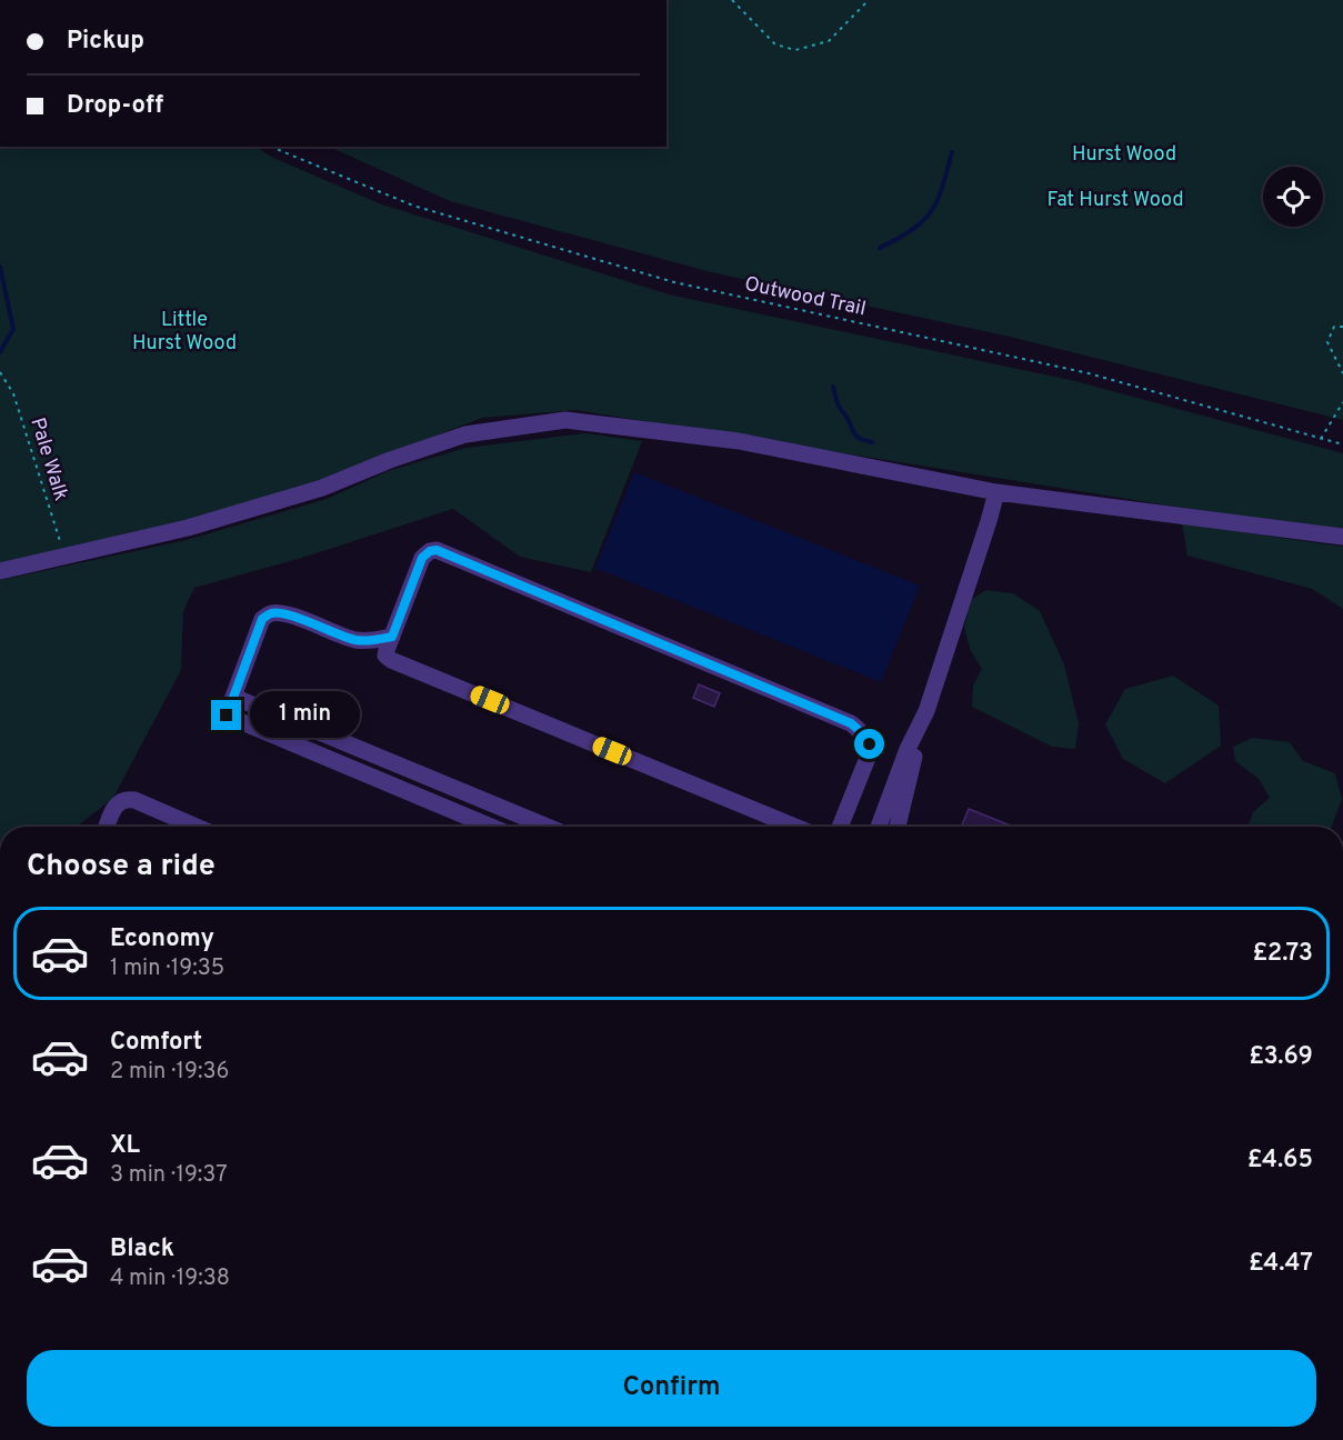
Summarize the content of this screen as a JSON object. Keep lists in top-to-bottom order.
{
  "streets": {
    "path": ["Outwood Trail", "Pale Walk"]
  },
  "parks": ["Hurst Wood", "Fat Hurst Wood", "Little Hurst Wood"],
  "page": {
    "banner": ["Pickup", "Drop-off"],
    "bubble": "1 min",
    "heading": "Choose a ride",
    "list": [
      {
        "name": "Economy",
        "note": "1 min · 19:35",
        "value": "£2.73"
      },
      {
        "name": "Comfort",
        "note": "2 min · 19:36",
        "value": "£3.69"
      },
      {
        "name": "XL",
        "note": "3 min · 19:37",
        "value": "£4.65"
      },
      {
        "name": "Black",
        "note": "4 min · 19:38",
        "value": "£4.47"
      }
    ],
    "buttons": "Confirm"
  }
}
